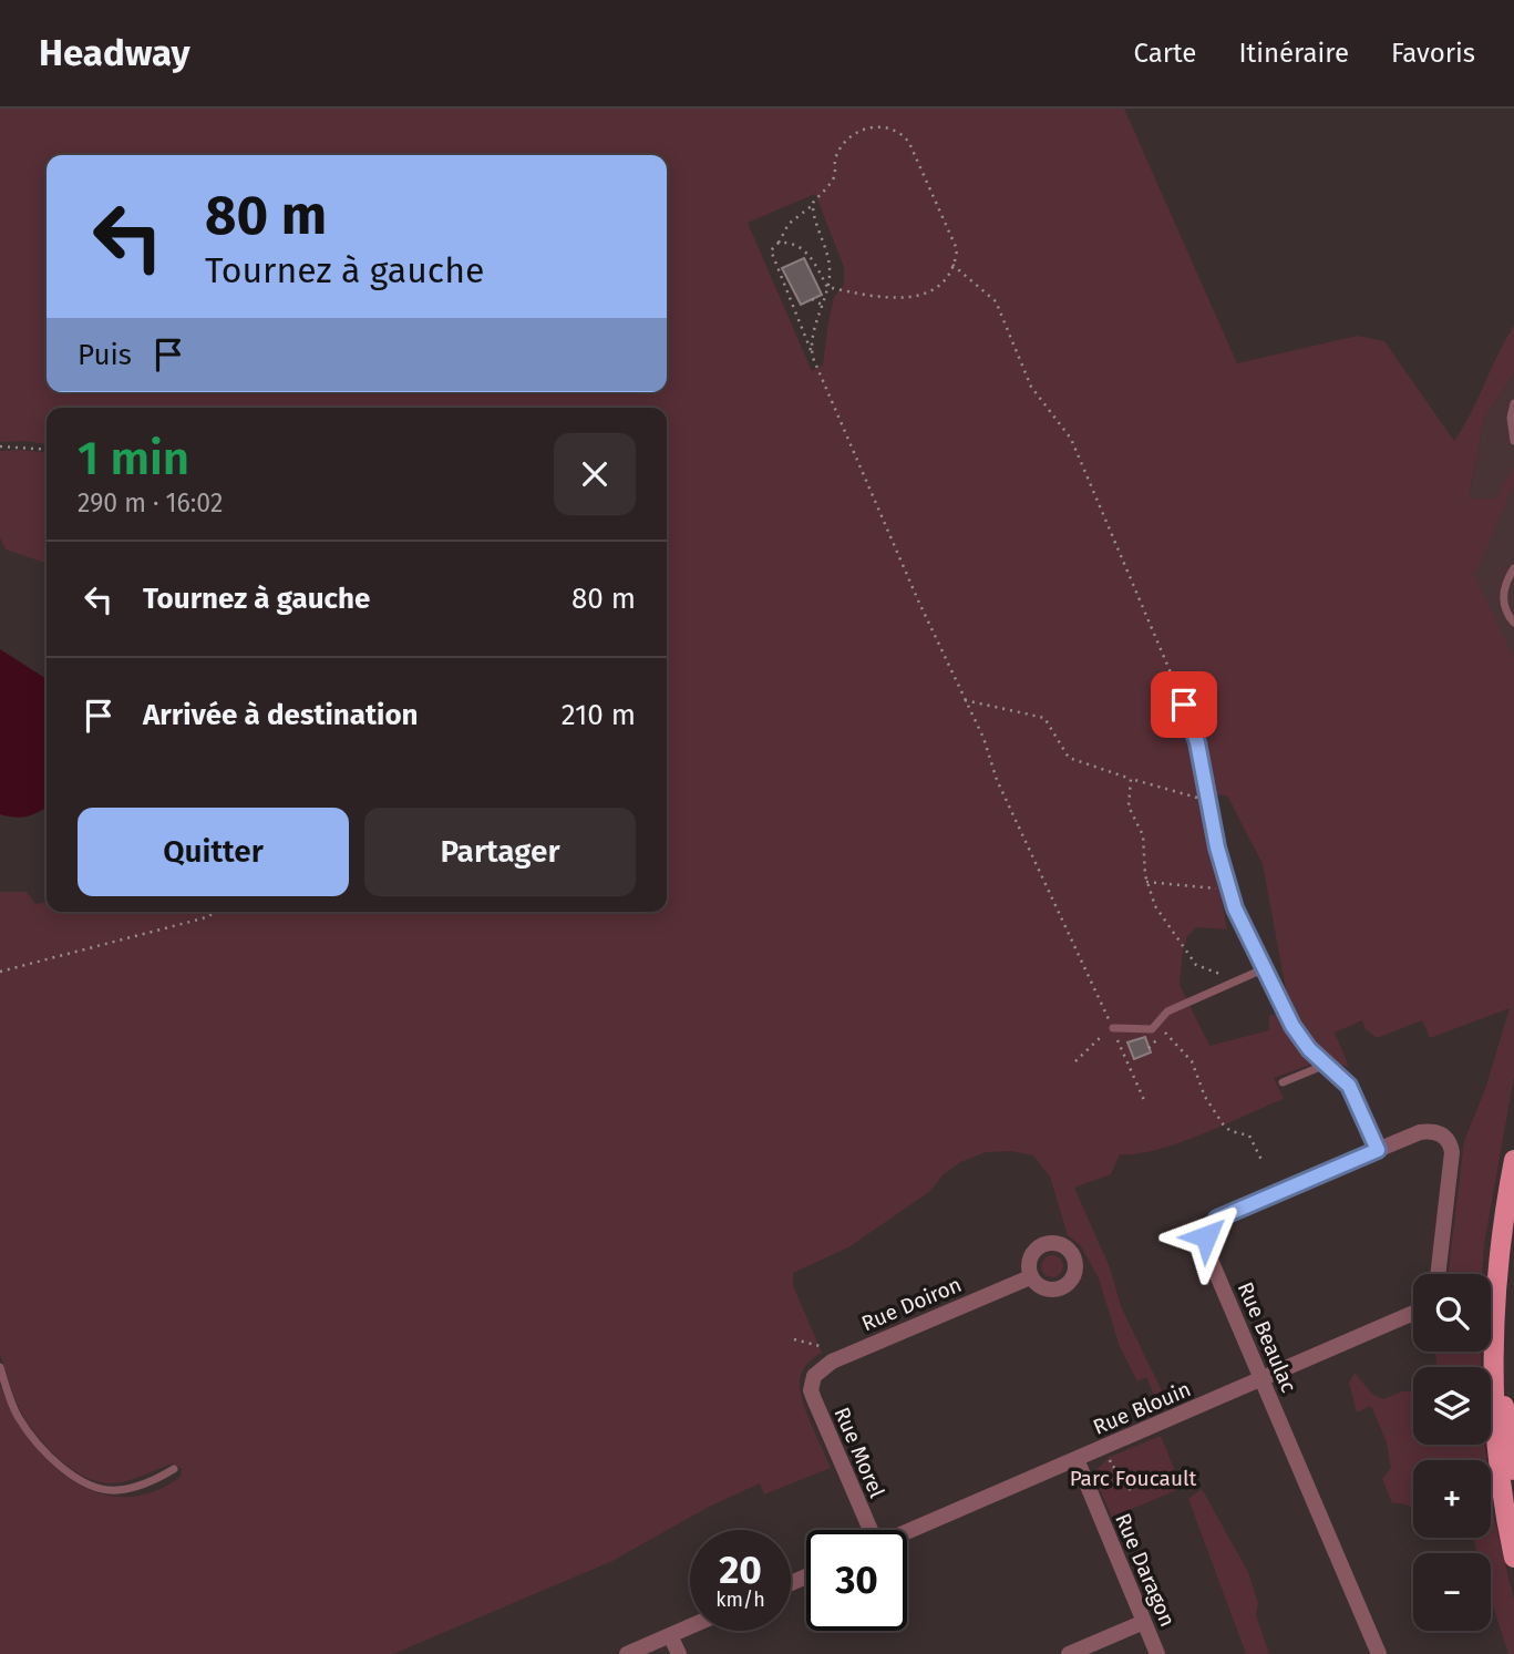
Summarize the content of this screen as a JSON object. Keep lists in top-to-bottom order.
{
  "streets": {
    "street": [
      "Rue Doiron",
      "Rue Beaulac",
      "Rue Blouin",
      "Rue Morel",
      "Rue Daragon"
    ]
  },
  "crossings": [
    ["Rue Doiron", "Rue Morel"],
    ["Rue Beaulac", "Rue Blouin"],
    ["Rue Blouin", "Rue Daragon"]
  ],
  "parks": ["Parc Foucault"],
  "page": {
    "header": "Headway",
    "nav": ["Carte", "Itinéraire", "Favoris"],
    "turn": ["80 m", "Tournez à gauche"],
    "then": "Puis",
    "heading": ["1 min", "290 m · 16:02"],
    "list": [
      {
        "name": "Tournez à gauche",
        "value": "80 m"
      },
      {
        "name": "Arrivée à destination",
        "value": "210 m"
      }
    ],
    "buttons": ["Quitter", "Partager"],
    "map_buttons": ["+", "−"],
    "speed": "20 km/h",
    "limit": "30"
  }
}
